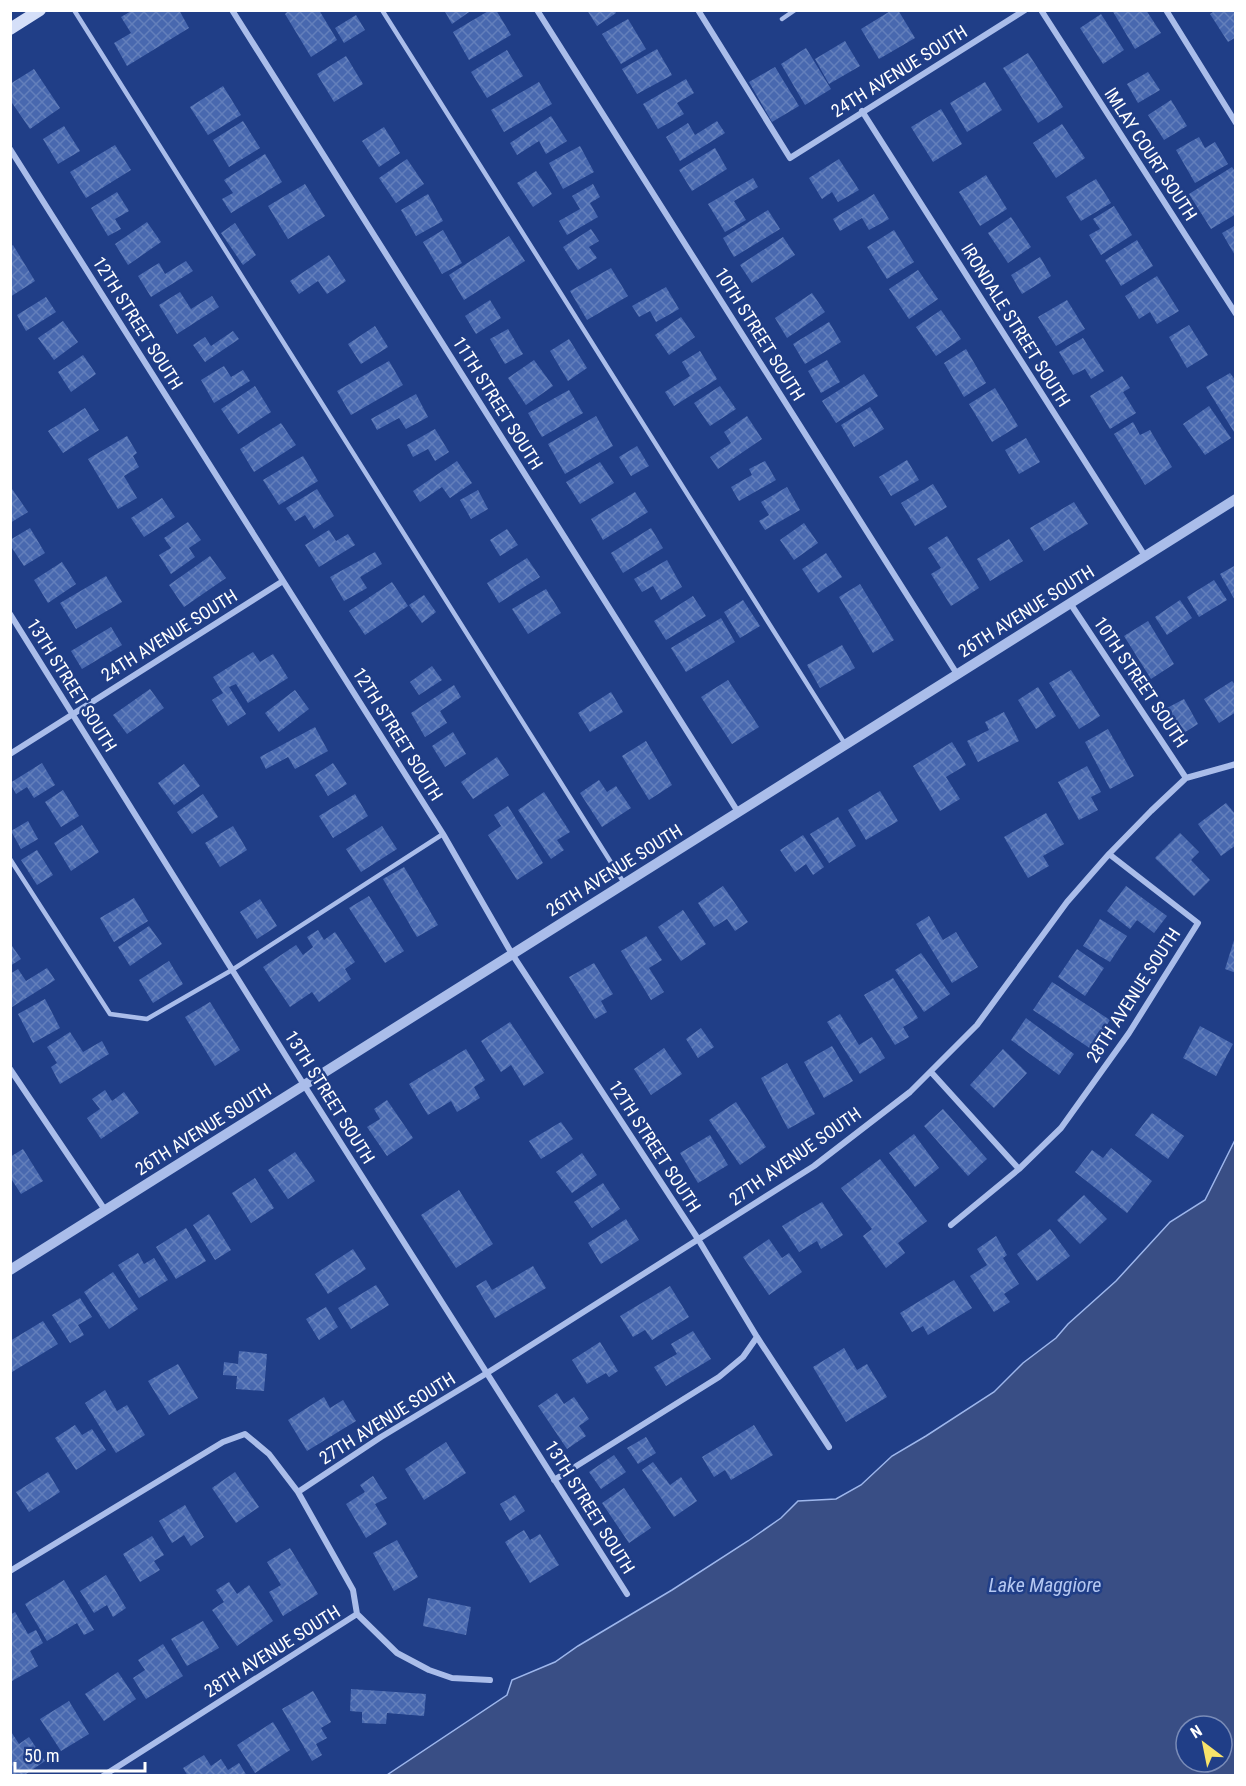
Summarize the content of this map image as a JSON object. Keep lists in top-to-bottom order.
{
  "streets": {
    "street": [
      "24TH AVENUE SOUTH",
      "IMLAY COURT SOUTH",
      "12TH STREET SOUTH",
      "IRONDALE STREET SOUTH",
      "10TH STREET SOUTH",
      "11TH STREET SOUTH",
      "26TH AVENUE SOUTH",
      "13TH STREET SOUTH",
      "28TH AVENUE SOUTH",
      "27TH AVENUE SOUTH"
    ]
  },
  "crossings": [
    ["24TH AVENUE SOUTH", "12TH STREET SOUTH"],
    ["24TH AVENUE SOUTH", "IRONDALE STREET SOUTH"],
    ["24TH AVENUE SOUTH", "13TH STREET SOUTH"],
    ["12TH STREET SOUTH", "26TH AVENUE SOUTH"],
    ["12TH STREET SOUTH", "27TH AVENUE SOUTH"],
    ["IRONDALE STREET SOUTH", "26TH AVENUE SOUTH"],
    ["10TH STREET SOUTH", "26TH AVENUE SOUTH"],
    ["10TH STREET SOUTH", "27TH AVENUE SOUTH"],
    ["11TH STREET SOUTH", "26TH AVENUE SOUTH"],
    ["26TH AVENUE SOUTH", "13TH STREET SOUTH"],
    ["13TH STREET SOUTH", "27TH AVENUE SOUTH"],
    ["28TH AVENUE SOUTH", "27TH AVENUE SOUTH"]
  ],
  "water": ["Lake Maggiore"],
  "scale_bar": "50 m",
  "north": "top left"
}
